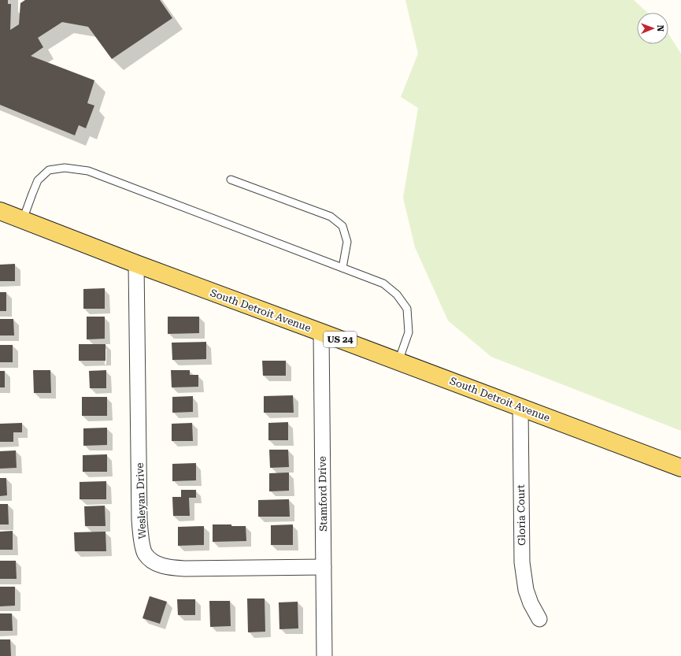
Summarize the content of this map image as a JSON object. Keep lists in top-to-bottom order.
{
  "streets": {
    "main road": ["South Detroit Avenue", "US 24"],
    "street": ["Stamford Drive", "Wesleyan Drive", "Gloria Court"]
  },
  "crossings": [
    ["South Detroit Avenue", "Stamford Drive"],
    ["South Detroit Avenue", "Wesleyan Drive"],
    ["South Detroit Avenue", "Gloria Court"],
    ["Stamford Drive", "Wesleyan Drive"]
  ],
  "north": "right"
}
